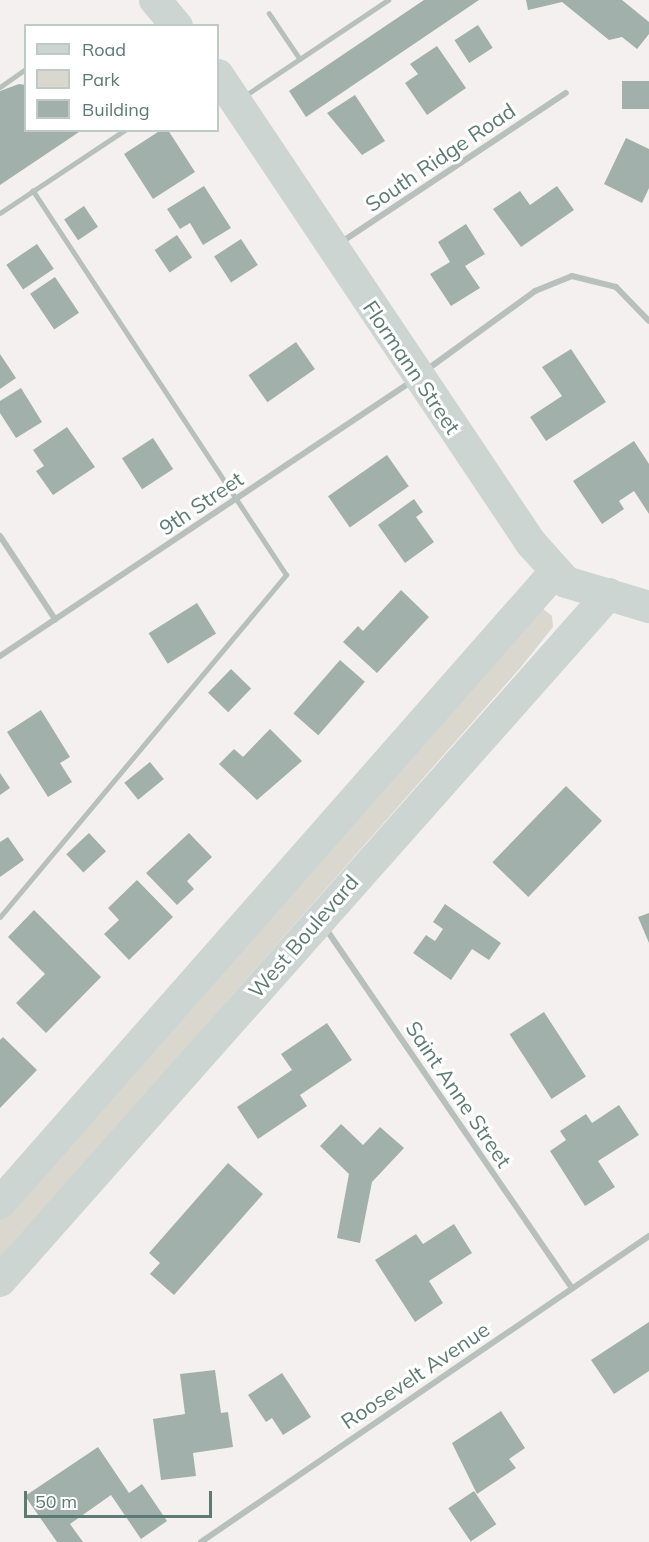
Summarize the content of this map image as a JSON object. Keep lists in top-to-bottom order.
{
  "streets": {
    "street": [
      "South Ridge Road",
      "Flormann Street",
      "9th Street",
      "West Boulevard",
      "Saint Anne Street",
      "Roosevelt Avenue"
    ]
  },
  "crossings": [
    ["South Ridge Road", "Flormann Street"],
    ["Flormann Street", "9th Street"],
    ["Flormann Street", "West Boulevard"],
    ["West Boulevard", "Saint Anne Street"],
    ["Saint Anne Street", "Roosevelt Avenue"]
  ],
  "legend": ["Road", "Park", "Building"],
  "scale_bar": "50 m"
}
